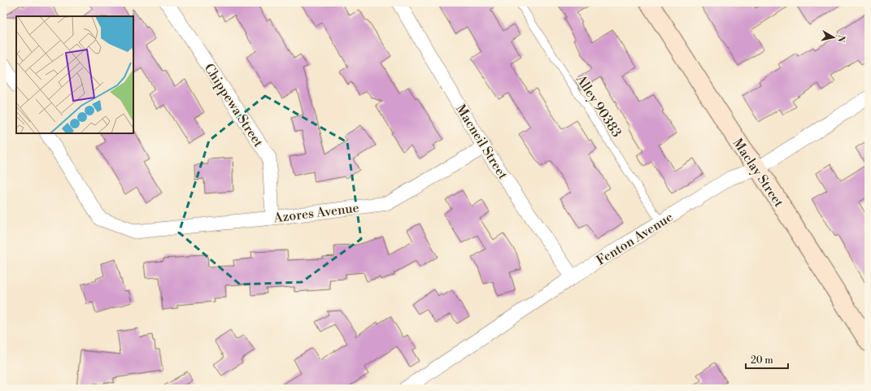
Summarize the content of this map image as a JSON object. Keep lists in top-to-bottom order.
{
  "streets": {
    "street": [
      "Chippewa Street",
      "Macneil Street",
      "Maclay Street",
      "Azores Avenue",
      "Fenton Avenue"
    ],
    "lane": ["Alley 90383"]
  },
  "crossings": [
    ["Chippewa Street", "Azores Avenue"],
    ["Alley 90383", "Fenton Avenue"],
    ["Macneil Street", "Azores Avenue"],
    ["Macneil Street", "Fenton Avenue"],
    ["Maclay Street", "Fenton Avenue"]
  ],
  "scale_bar": "20 m",
  "north": "right"
}
